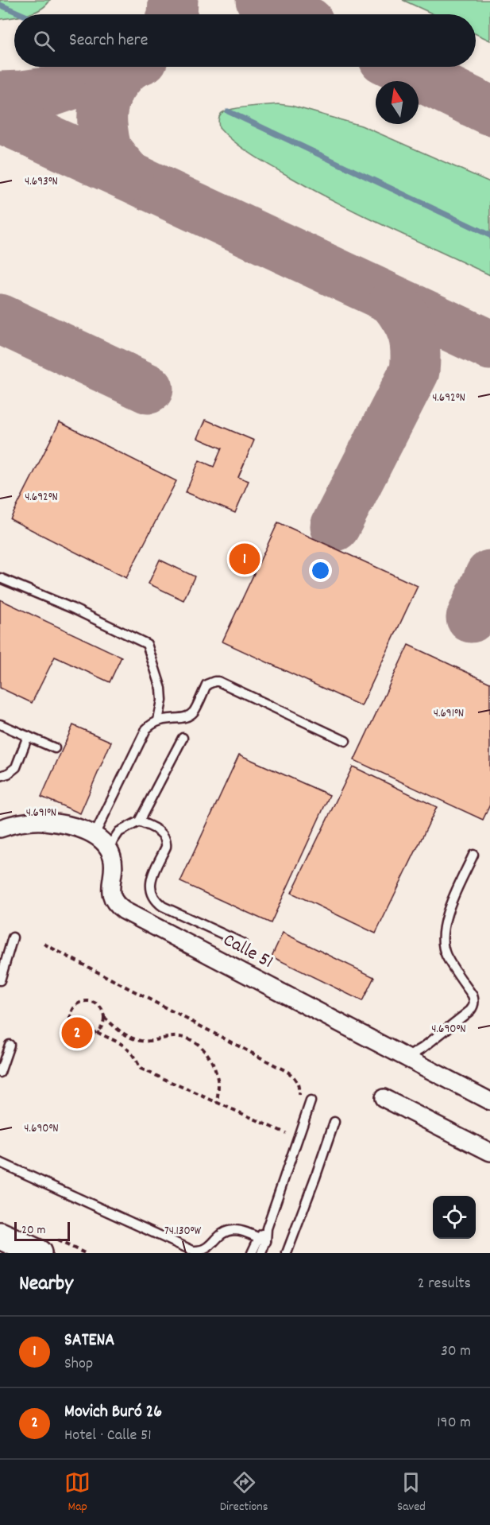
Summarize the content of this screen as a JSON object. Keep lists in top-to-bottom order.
{
  "streets": {
    "street": ["Calle 51"]
  },
  "scale_bar": "20 m",
  "north": "top",
  "page": {
    "search": "Search here",
    "pins": ["1", "2"],
    "scale": "20 m",
    "heading": ["Nearby", "2 results"],
    "list": [
      {
        "mark": "1",
        "name": "SATENA",
        "note": "Shop",
        "value": "30 m"
      },
      {
        "mark": "2",
        "name": "Movich Buró 26",
        "note": "Hotel · Calle 51",
        "value": "190 m"
      }
    ],
    "nav": ["Map", "Directions", "Saved"]
  },
  "coordinates": [
    "4.693°N",
    "4.692°N",
    "4.691°N",
    "4.690°N",
    "74.130°W"
  ]
}
